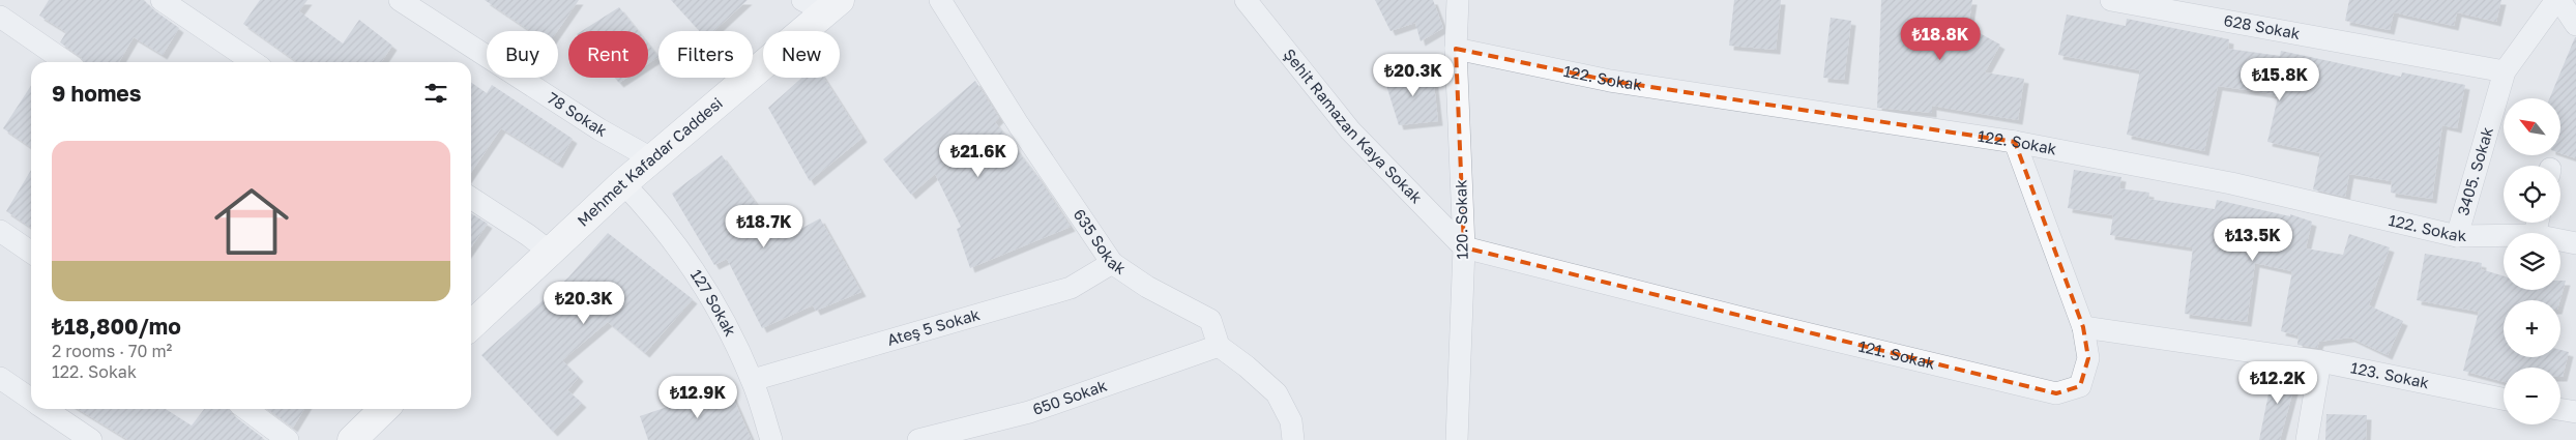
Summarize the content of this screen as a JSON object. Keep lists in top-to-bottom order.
{
  "streets": {
    "main road": ["Mehmet Kafadar Caddesi"],
    "street": [
      "628 Sokak",
      "122. Sokak",
      "78 Sokak",
      "Şehit Ramazan Kaya Sokak",
      "3405. Sokak",
      "120. Sokak",
      "635 Sokak",
      "127 Sokak",
      "Ateş 5 Sokak",
      "121. Sokak",
      "123. Sokak",
      "650 Sokak"
    ]
  },
  "crossings": [
    ["628 Sokak", "3405. Sokak"],
    ["122. Sokak", "3405. Sokak"],
    ["122. Sokak", "120. Sokak"],
    ["122. Sokak", "121. Sokak"],
    ["78 Sokak", "Mehmet Kafadar Caddesi"],
    ["Şehit Ramazan Kaya Sokak", "120. Sokak"],
    ["Şehit Ramazan Kaya Sokak", "121. Sokak"],
    ["Mehmet Kafadar Caddesi", "127 Sokak"],
    ["120. Sokak", "121. Sokak"],
    ["635 Sokak", "Ateş 5 Sokak"],
    ["635 Sokak", "650 Sokak"],
    ["127 Sokak", "Ateş 5 Sokak"],
    ["121. Sokak", "123. Sokak"]
  ],
  "north": "top left",
  "page": {
    "price": [
      "₺18.8K",
      "₺20.3K",
      "₺15.8K",
      "₺21.6K",
      "₺18.7K",
      "₺13.5K",
      "₺20.3K",
      "₺12.2K",
      "₺12.9K"
    ],
    "chip": [
      "Buy",
      "Rent",
      "Filters",
      "New"
    ],
    "heading": "9 homes",
    "map_buttons": ["+", "−"],
    "list": [
      {
        "name": "₺18,800/mo",
        "note": "2 rooms · 70 m² · 122. Sokak"
      }
    ]
  }
}
